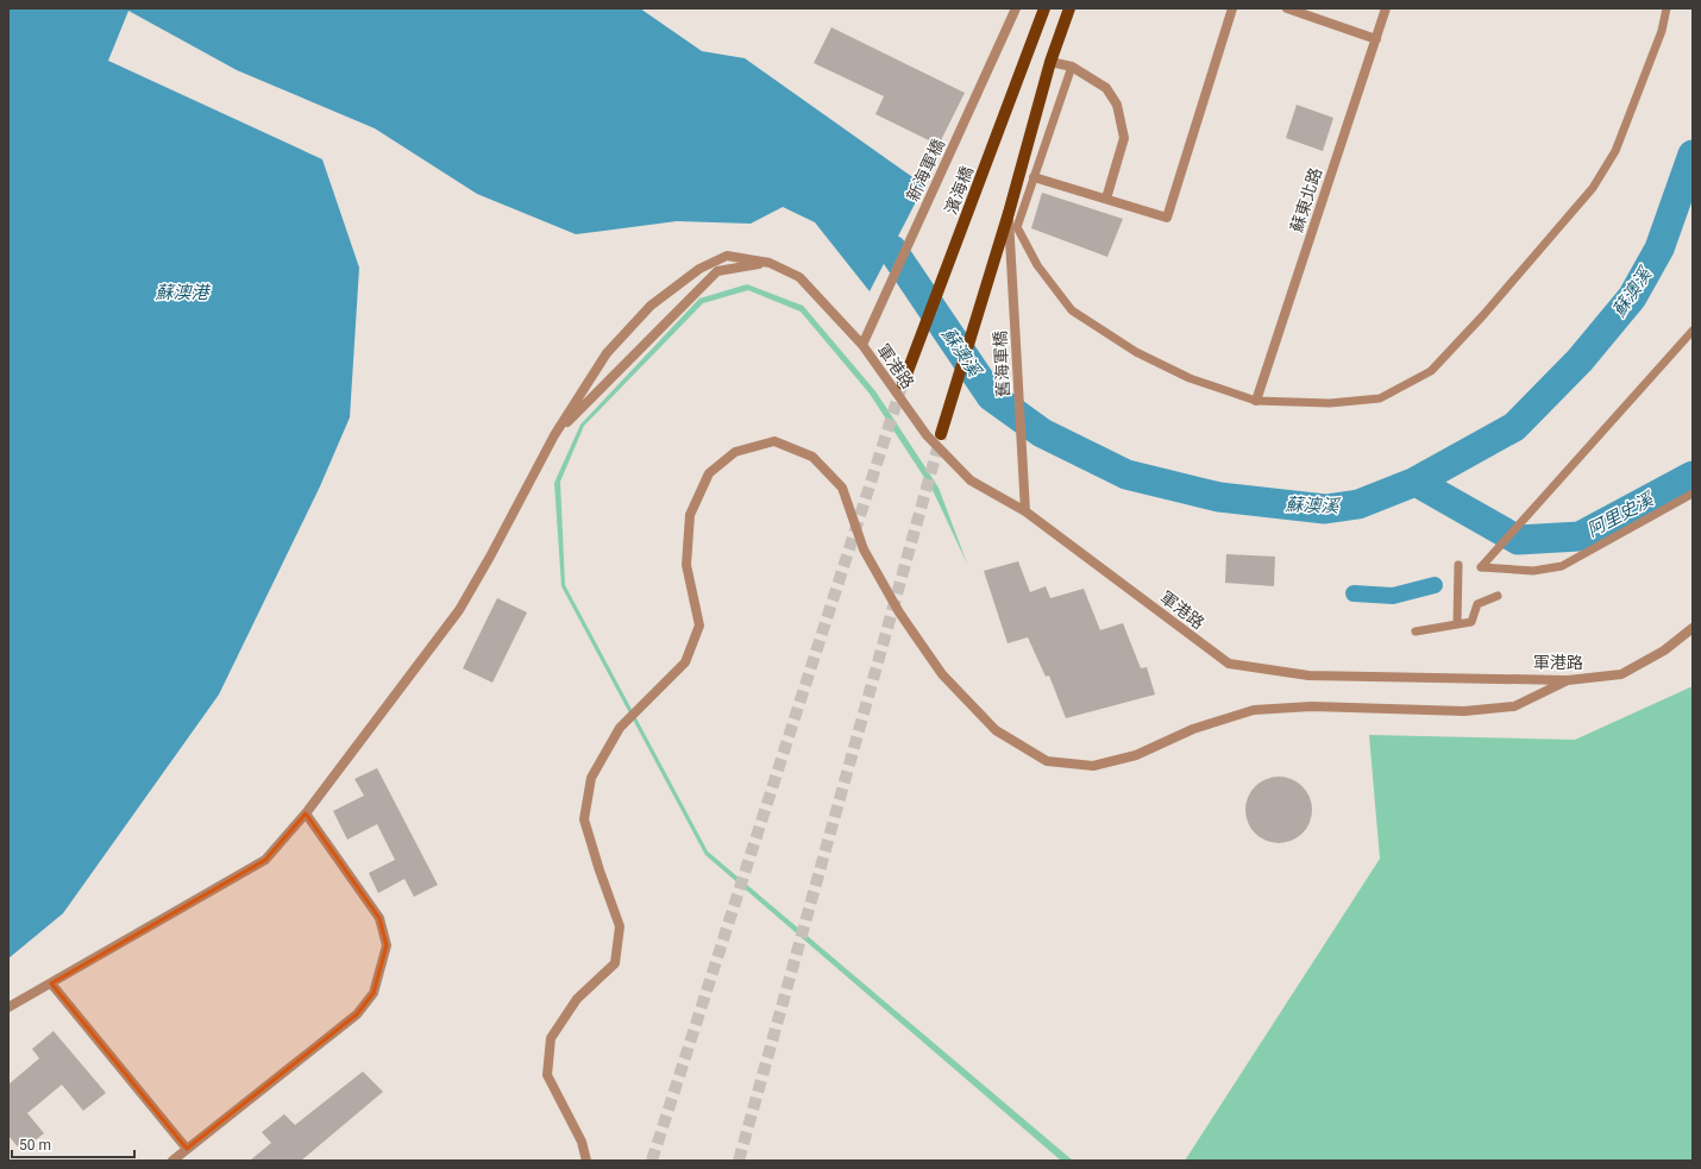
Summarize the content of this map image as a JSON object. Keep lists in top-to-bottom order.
{
  "streets": {
    "main road": ["濱海橋"],
    "street": [
      "新海軍橋",
      "蘇東北路",
      "舊海軍橋",
      "軍港路"
    ]
  },
  "crossings": [
    ["新海軍橋", "軍港路"],
    ["舊海軍橋", "軍港路"]
  ],
  "water": ["蘇澳港", "蘇澳溪", "阿里史溪"],
  "scale_bar": "50 m"
}
